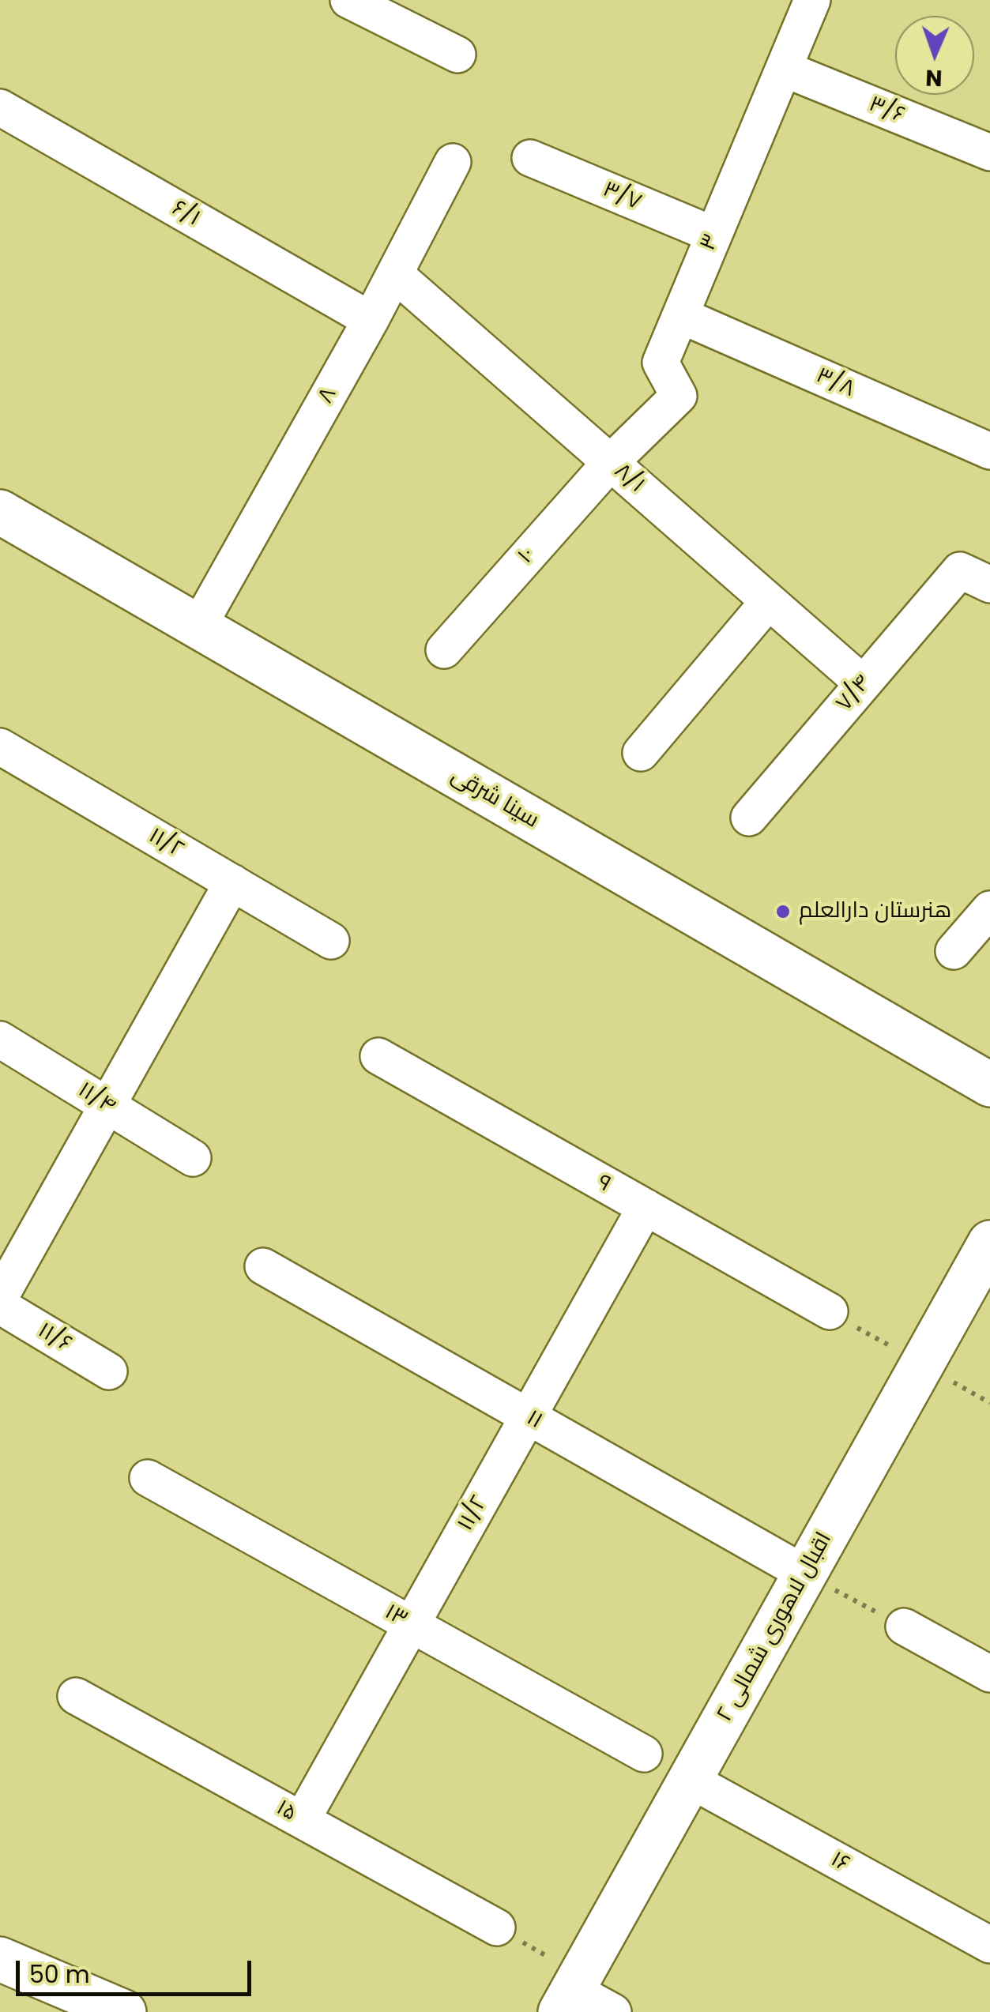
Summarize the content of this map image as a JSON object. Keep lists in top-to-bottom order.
{
  "streets": {
    "street": [
      "۳/۶",
      "۳/۷",
      "۶/۱",
      "۳",
      "۳/۸",
      "۸",
      "۸/۱",
      "۱۰",
      "۷/۴",
      "سینا شرقی",
      "۱۱/۲",
      "۱۱/۴",
      "۹",
      "۱۱/۶",
      "۱۱",
      "۱۳",
      "اقبال لاهوری شمالی ۲",
      "۱۵",
      "۱۶"
    ]
  },
  "crossings": [
    ["۳/۶", "۳"],
    ["۳/۷", "۳"],
    ["۶/۱", "۸"],
    ["۳", "۳/۸"],
    ["۳", "۸/۱"],
    ["۳", "۱۰"],
    ["۸", "۸/۱"],
    ["۸", "سینا شرقی"],
    ["۸/۱", "۱۰"],
    ["۸/۱", "۷/۴"],
    ["۱۱/۲", "۹"],
    ["۱۱/۲", "۱۱"],
    ["۱۱/۲", "۱۳"],
    ["۱۱/۲", "۱۵"],
    ["۱۱", "اقبال لاهوری شمالی ۲"],
    ["اقبال لاهوری شمالی ۲", "۱۶"]
  ],
  "places": ["هنرستان دارالعلم"],
  "scale_bar": "50 m",
  "north": "bottom"
}
